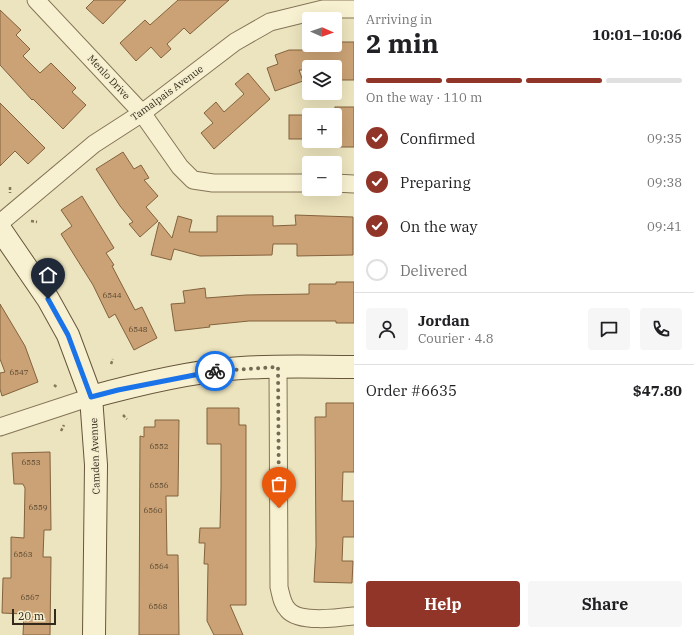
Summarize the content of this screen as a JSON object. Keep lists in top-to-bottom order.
{
  "streets": {
    "street": ["Menlo Drive", "Tamalpais Avenue", "Camden Avenue"]
  },
  "crossings": [
    ["Menlo Drive", "Tamalpais Avenue"]
  ],
  "house_numbers": [
    "6544",
    "6548",
    "6547",
    "6552",
    "6553",
    "6556",
    "6559",
    "6560",
    "6563",
    "6564",
    "6567",
    "6568"
  ],
  "scale_bar": "20 m",
  "north": "right",
  "page": {
    "heading": ["2 min", "Arriving in", "10:01–10:06"],
    "panel": [
      "Jordan",
      "Courier · 4.8",
      "Order #6635",
      "$47.80"
    ],
    "map_buttons": ["+", "−"],
    "bar": "On the way · 110 m",
    "list": [
      ["Confirmed", "09:35"],
      ["Preparing", "09:38"],
      ["On the way", "09:41"],
      "Delivered"
    ],
    "buttons": ["Help", "Share"],
    "scale": "20 m"
  }
}
